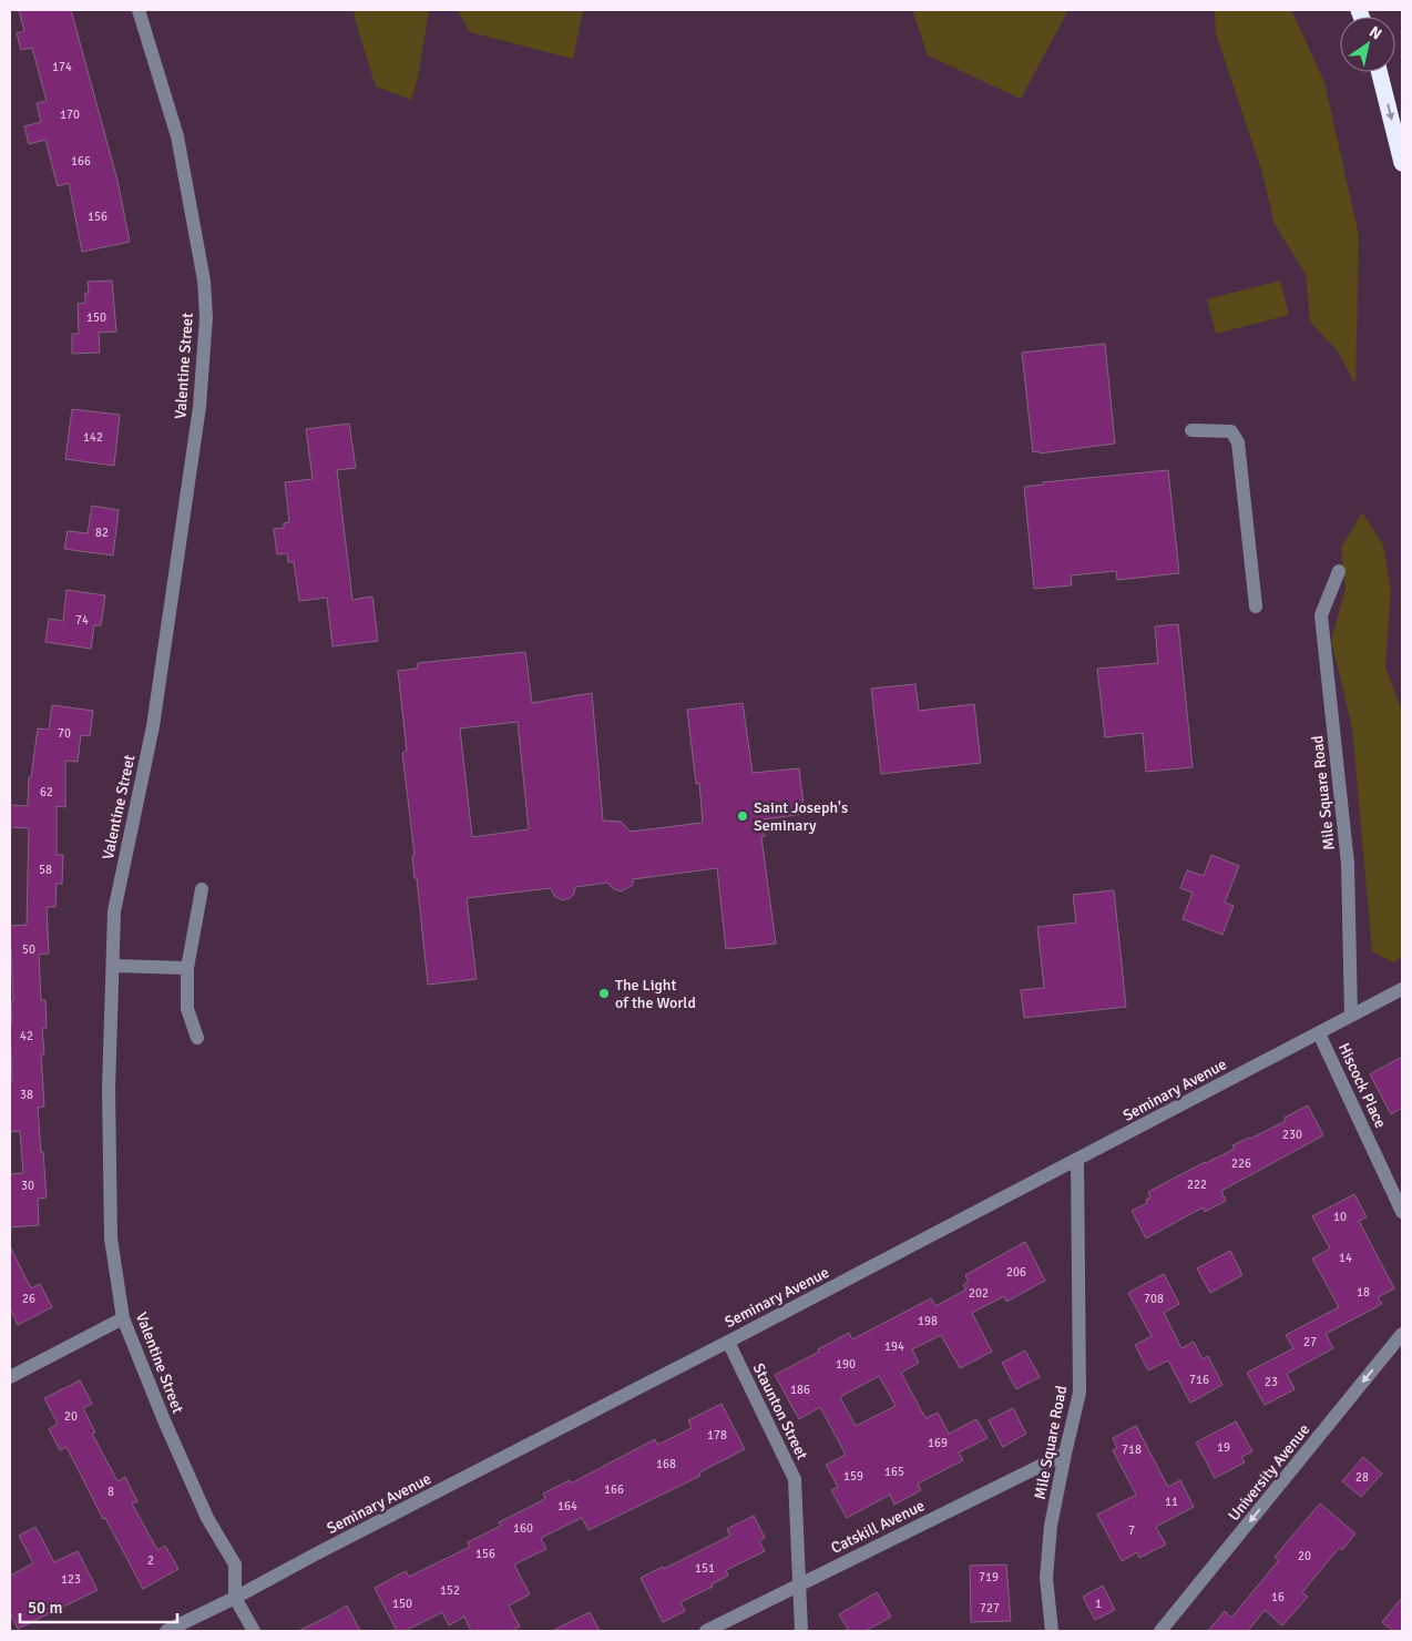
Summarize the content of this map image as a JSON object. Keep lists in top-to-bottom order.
{
  "streets": {
    "street": [
      "Valentine Street",
      "Mile Square Road",
      "Hiscock Place",
      "Seminary Avenue",
      "Staunton Street",
      "University Avenue",
      "Catskill Avenue"
    ]
  },
  "crossings": [
    ["Valentine Street", "Seminary Avenue"],
    ["Mile Square Road", "Seminary Avenue"],
    ["Mile Square Road", "Catskill Avenue"],
    ["Hiscock Place", "Seminary Avenue"],
    ["Seminary Avenue", "Staunton Street"],
    ["Staunton Street", "Catskill Avenue"]
  ],
  "one_way": ["University Avenue"],
  "places": ["Saint Joseph's Seminary", "The Light of the World"],
  "house_numbers": [
    "174",
    "170",
    "166",
    "156",
    "150",
    "142",
    "82",
    "74",
    "70",
    "62",
    "58",
    "50",
    "42",
    "38",
    "230",
    "226",
    "222",
    "30",
    "10",
    "14",
    "206",
    "18",
    "202",
    "26",
    "708",
    "198",
    "27",
    "194",
    "190",
    "716",
    "23",
    "186",
    "20",
    "178",
    "169",
    "19",
    "718",
    "168",
    "165",
    "159",
    "28",
    "166",
    "8",
    "11",
    "164",
    "160",
    "7",
    "156",
    "20",
    "2",
    "151",
    "719",
    "123",
    "152",
    "16",
    "150",
    "1",
    "727"
  ],
  "scale_bar": "50 m",
  "north": "top right"
}
